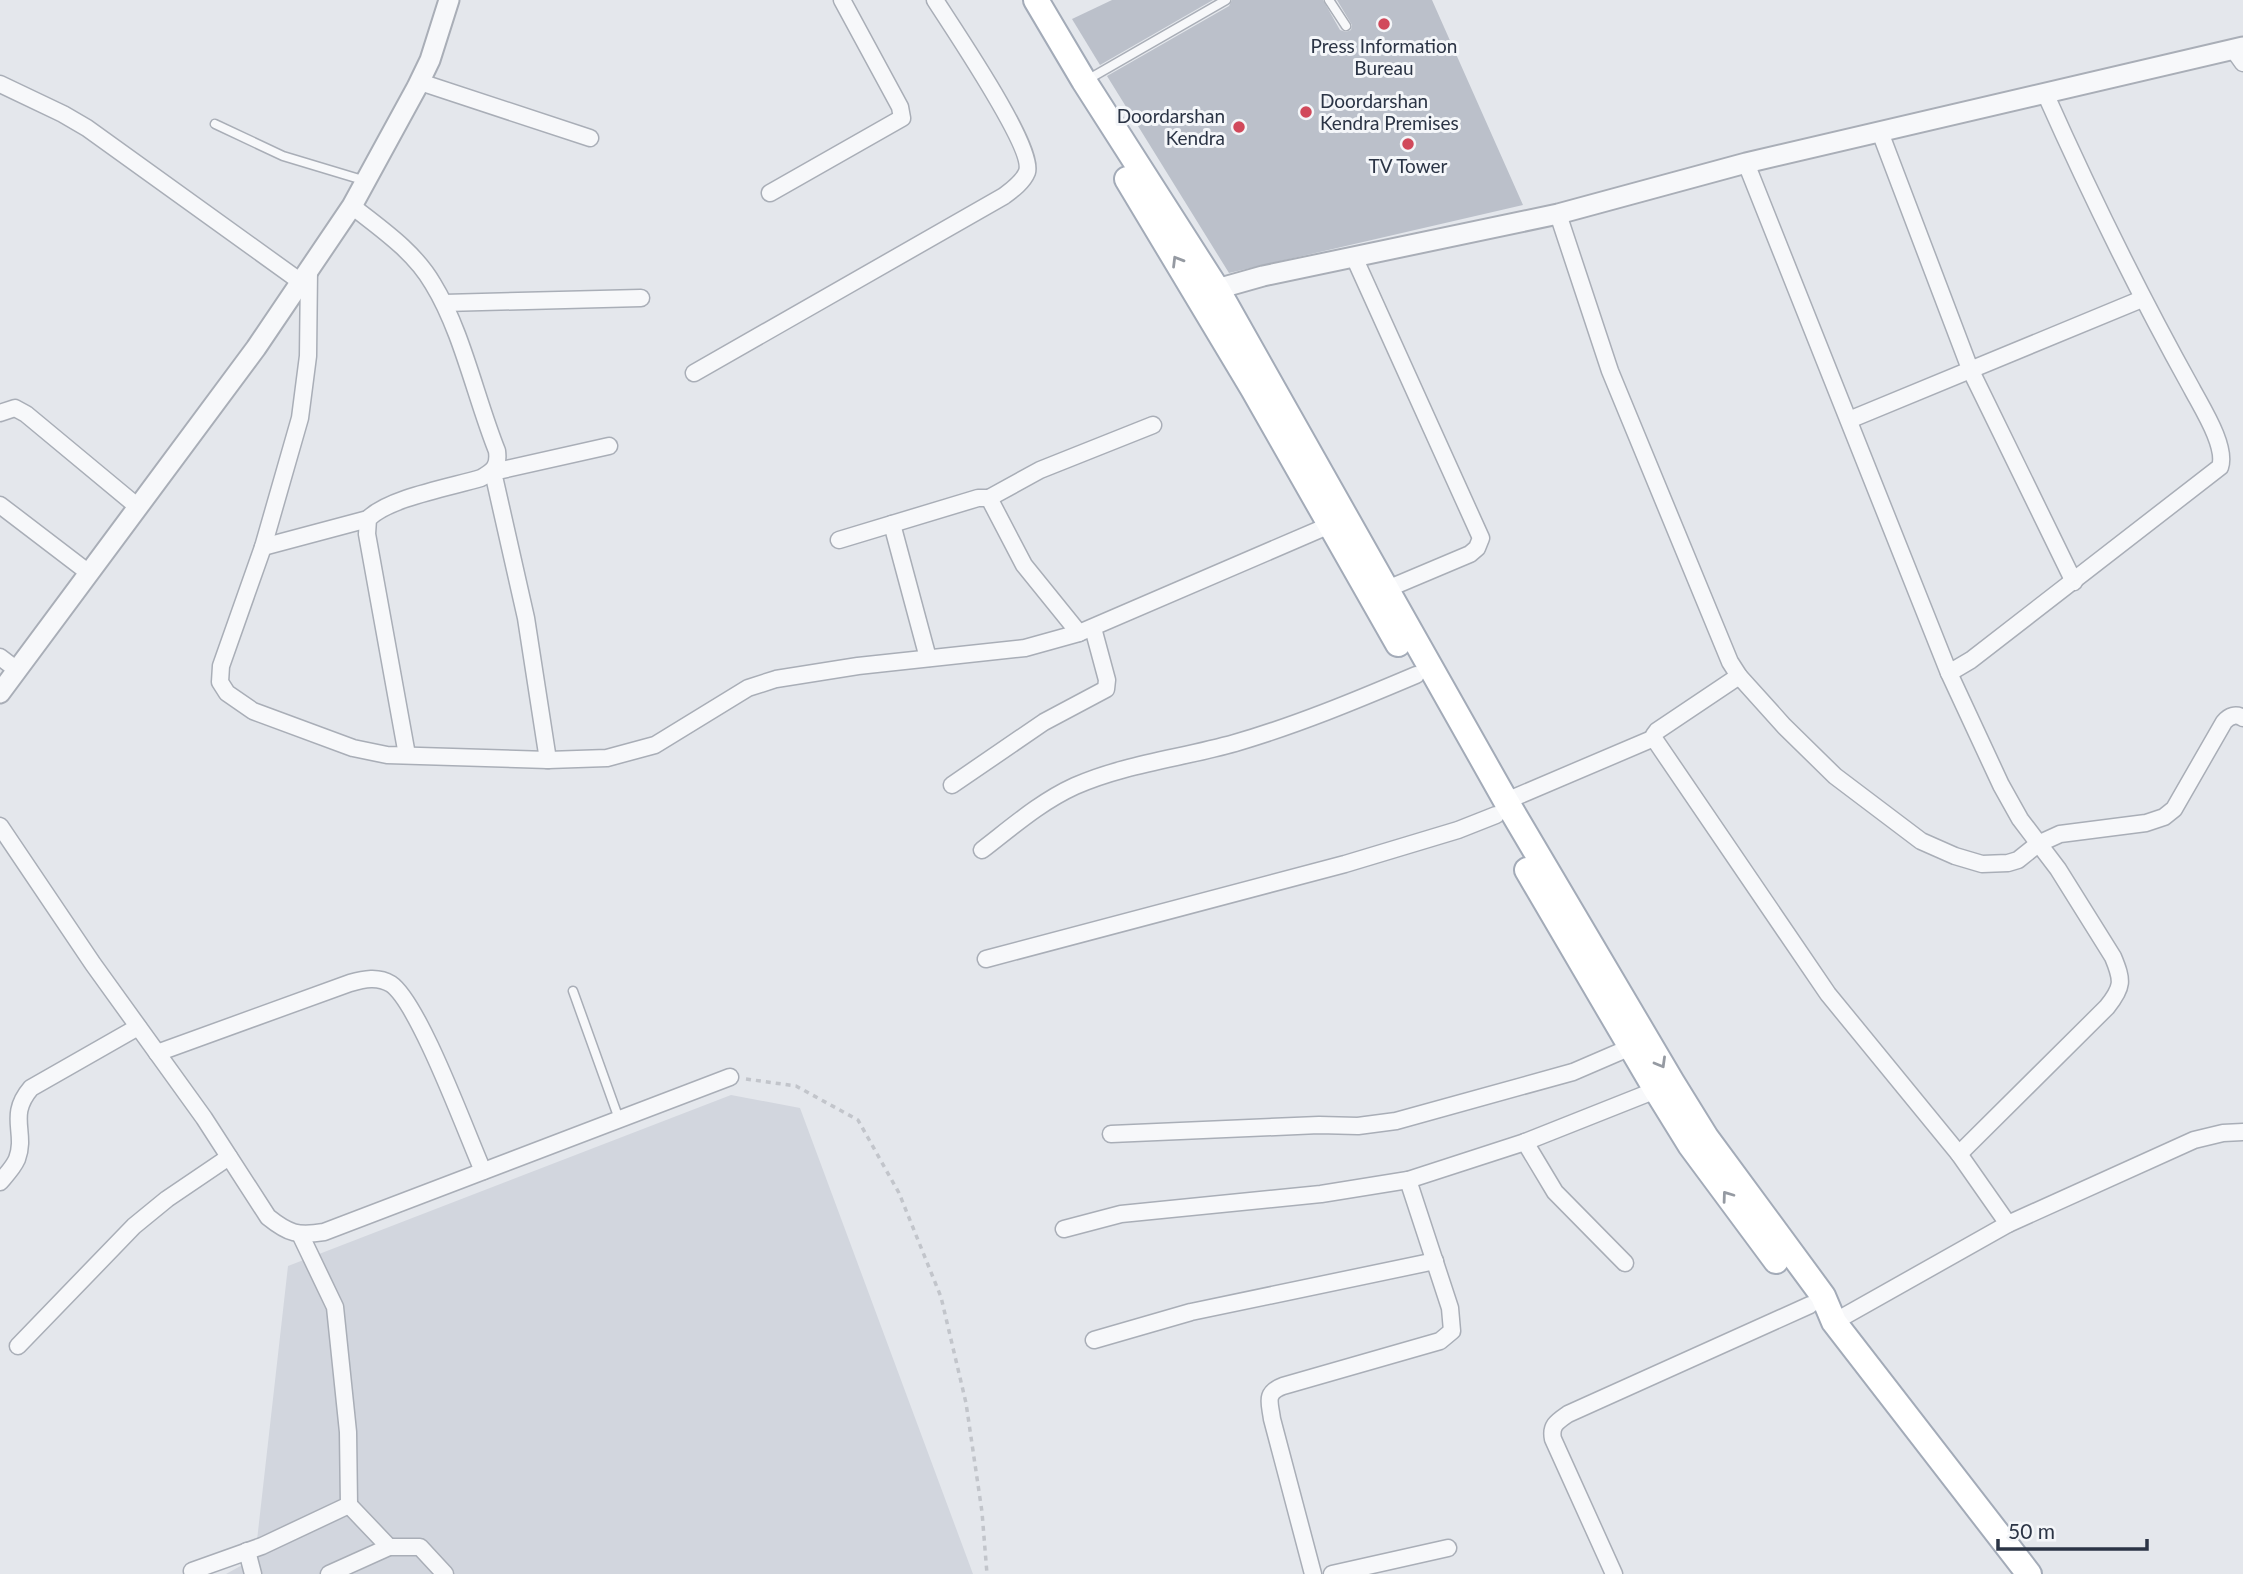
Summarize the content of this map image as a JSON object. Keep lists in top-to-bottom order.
{
  "places": [
    "Press Information Bureau",
    "Doordarshan Kendra Premises",
    "Doordarshan Kendra",
    "TV Tower"
  ],
  "scale_bar": "50 m"
}
